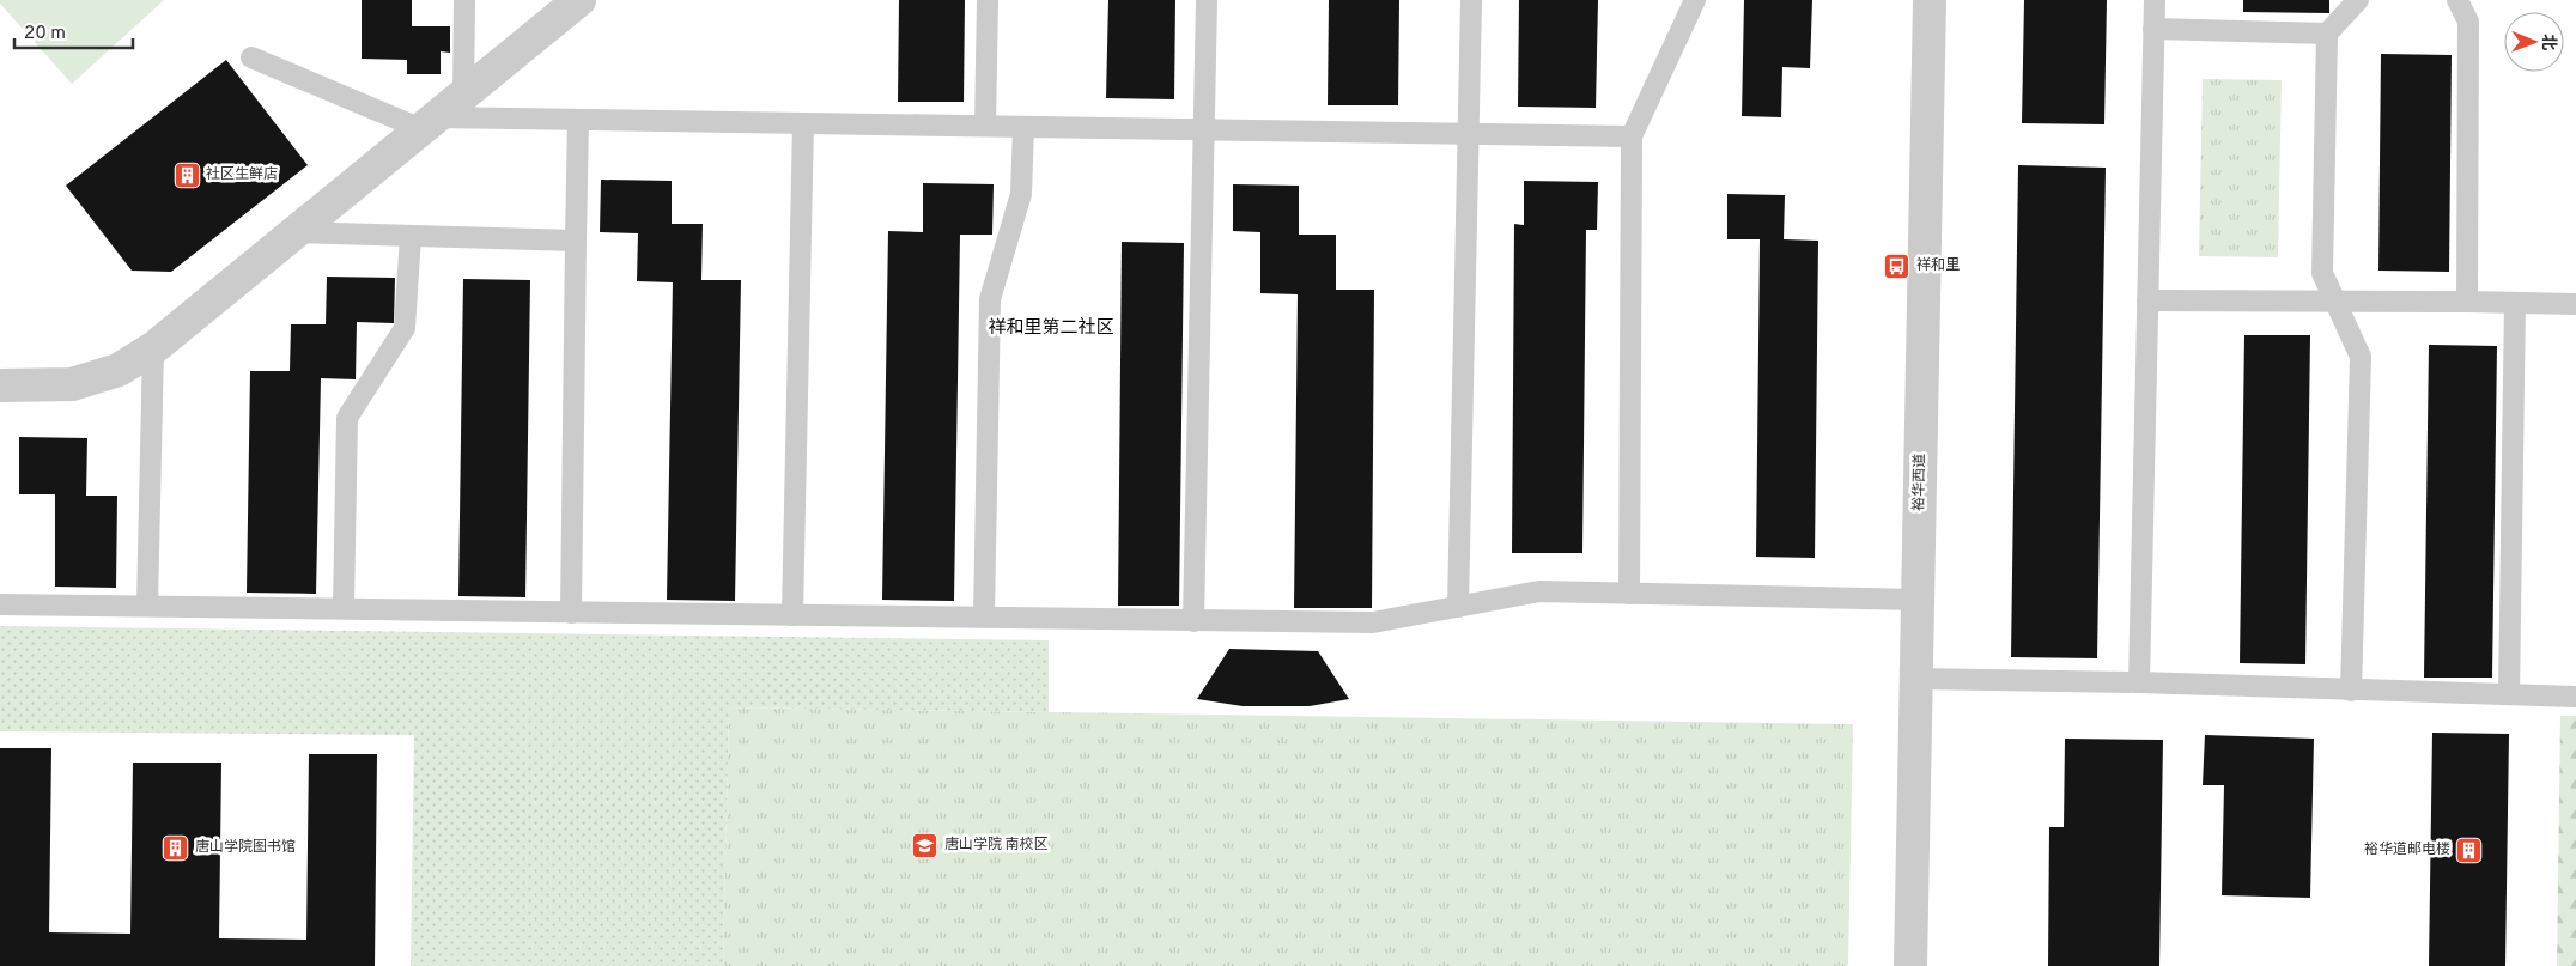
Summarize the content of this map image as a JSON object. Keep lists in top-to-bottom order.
{
  "streets": {
    "street": ["裕华西道"]
  },
  "districts": ["祥和里第二社区"],
  "places": {
    "building": ["社区生鲜店", "唐山学院图书馆", "裕华道邮电楼"],
    "bus stop": ["祥和里"],
    "school or university": ["唐山学院 南校区"]
  },
  "scale_bar": "20 m",
  "north": "right"
}
